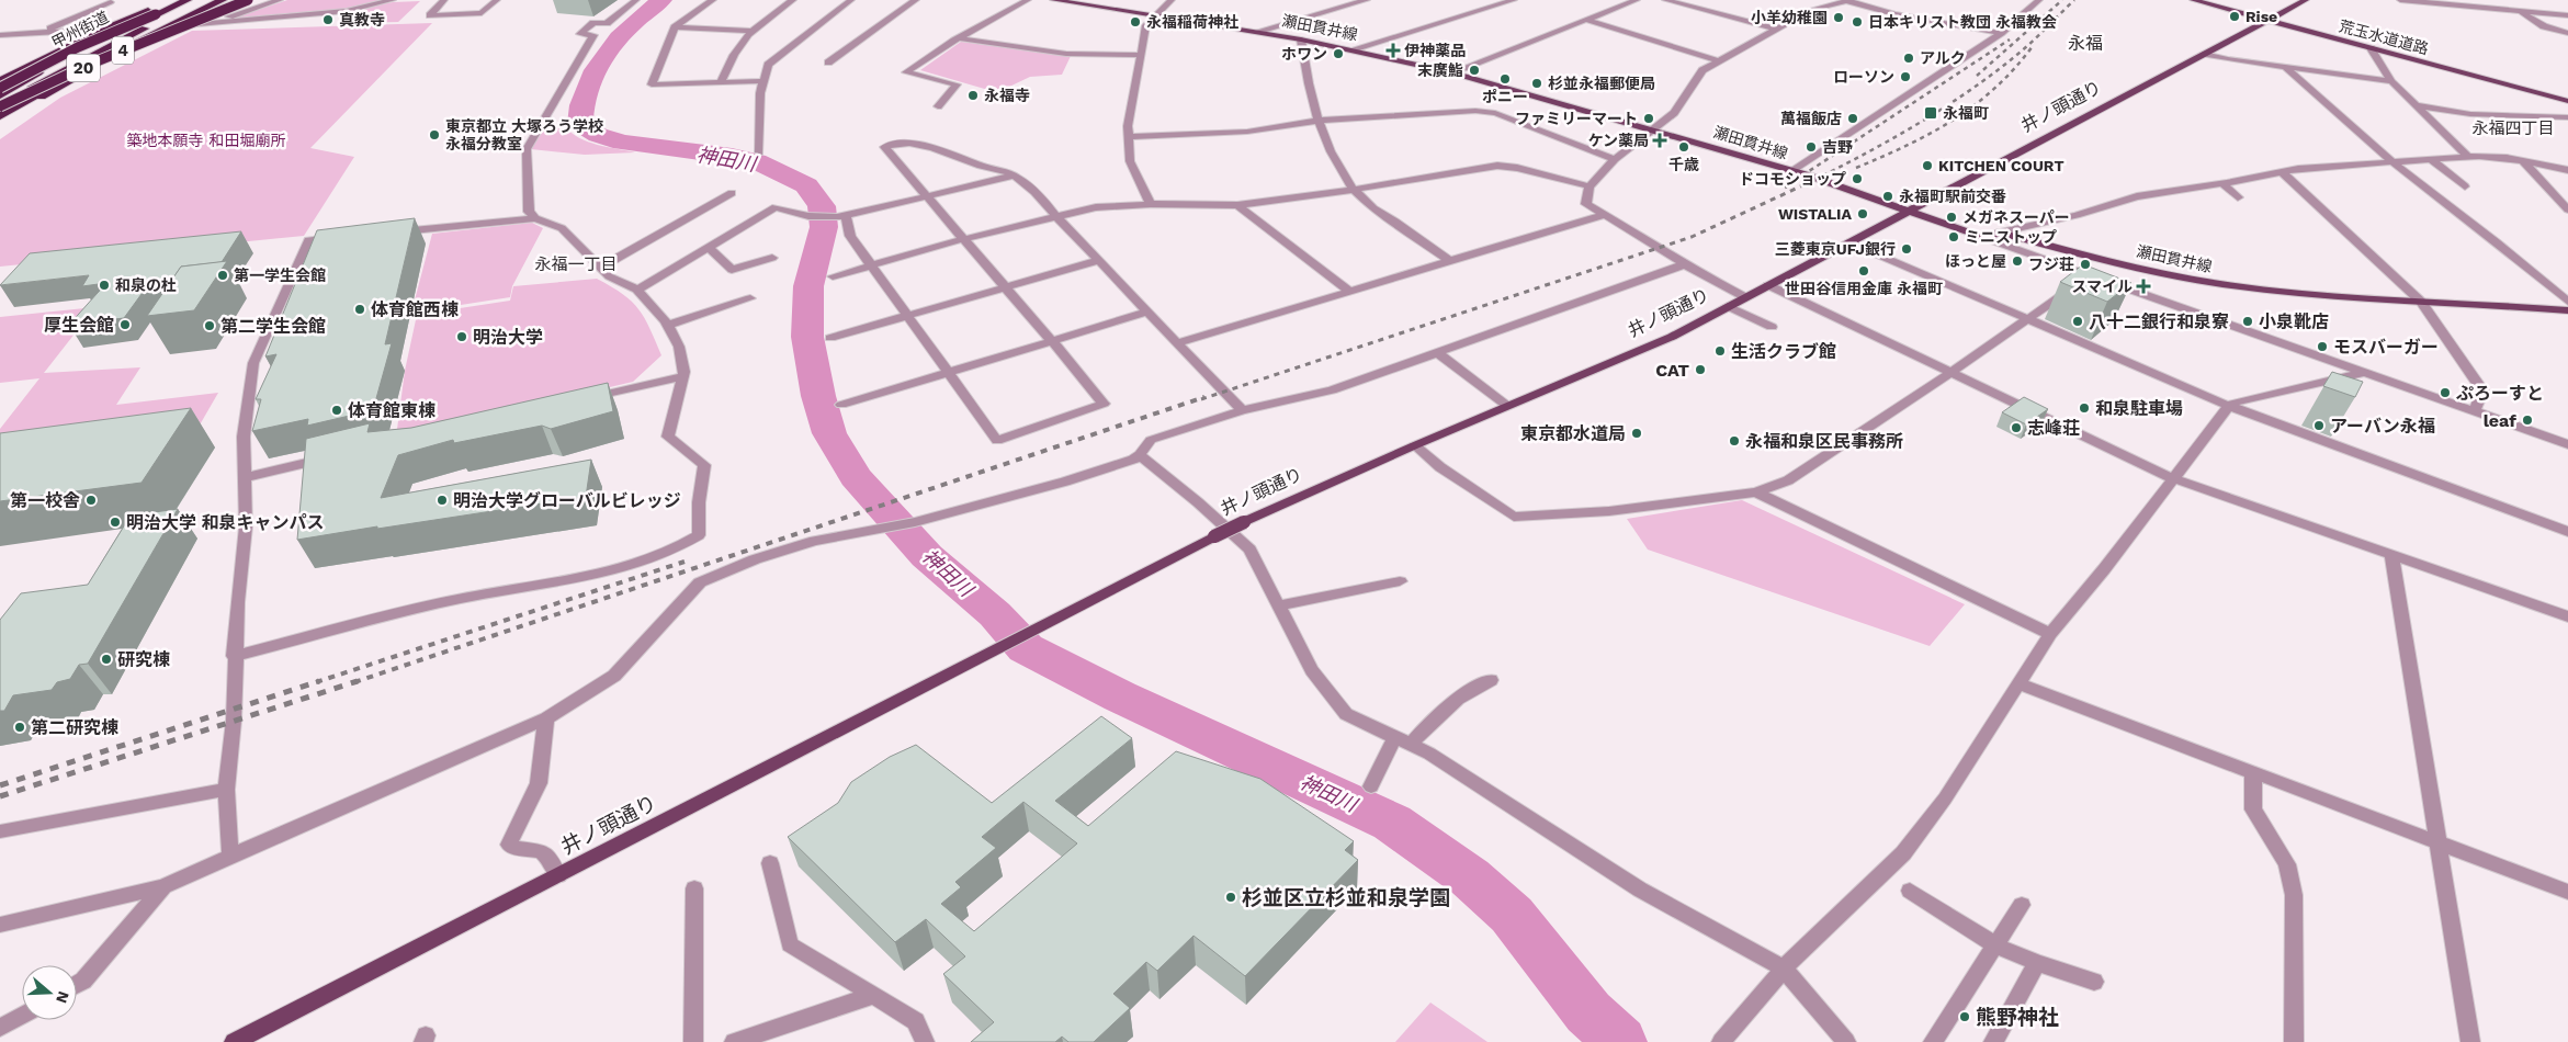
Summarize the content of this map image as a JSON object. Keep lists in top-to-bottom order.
{
  "streets": {
    "highway": ["甲州街道", "4", "20"],
    "main road": ["瀬田貫井線", "荒玉水道道路", "井ノ頭通り"]
  },
  "crossings": [
    ["瀬田貫井線", "井ノ頭通り"],
    ["甲州街道", "20"],
    ["荒玉水道道路", "井ノ頭通り"]
  ],
  "districts": ["永福", "永福四丁目", "永福一丁目"],
  "water": ["神田川"],
  "parks": ["築地本願寺 和田堀廟所"],
  "places": {
    "other": [
      "Rise",
      "小羊幼稚園",
      "真教寺",
      "永福稲荷神社",
      "日本キリスト教団 永福教会",
      "ホワン",
      "アルク",
      "末廣鮨",
      "ローソン",
      "ポニー",
      "杉並永福郵便局",
      "永福寺",
      "ファミリーマート",
      "萬福飯店",
      "東京都立 大塚ろう学校 永福分教室",
      "千歳",
      "吉野",
      "KITCHEN COURT",
      "ドコモショップ",
      "永福町駅前交番",
      "WISTALIA",
      "メガネスーパー",
      "ミニストップ",
      "三菱東京UFJ銀行",
      "ほっと屋",
      "フジ荘",
      "世田谷信用金庫 永福町",
      "第一学生会館",
      "和泉の杜",
      "体育館西棟",
      "八十二銀行和泉寮",
      "小泉靴店",
      "厚生会館",
      "第二学生会館",
      "明治大学",
      "モスバーガー",
      "生活クラブ館",
      "CAT",
      "ぷろーすと",
      "和泉駐車場",
      "体育館東棟",
      "leaf",
      "アーバン永福",
      "志峰荘",
      "東京都水道局",
      "永福和泉区民事務所",
      "第一校舎",
      "明治大学グローバルビレッジ",
      "明治大学 和泉キャンパス",
      "研究棟",
      "第二研究棟",
      "杉並区立杉並和泉学園",
      "熊野神社"
    ],
    "health": ["伊神薬品", "ケン薬局", "スマイル"],
    "transit": ["永福町"]
  },
  "north": "right"
}
